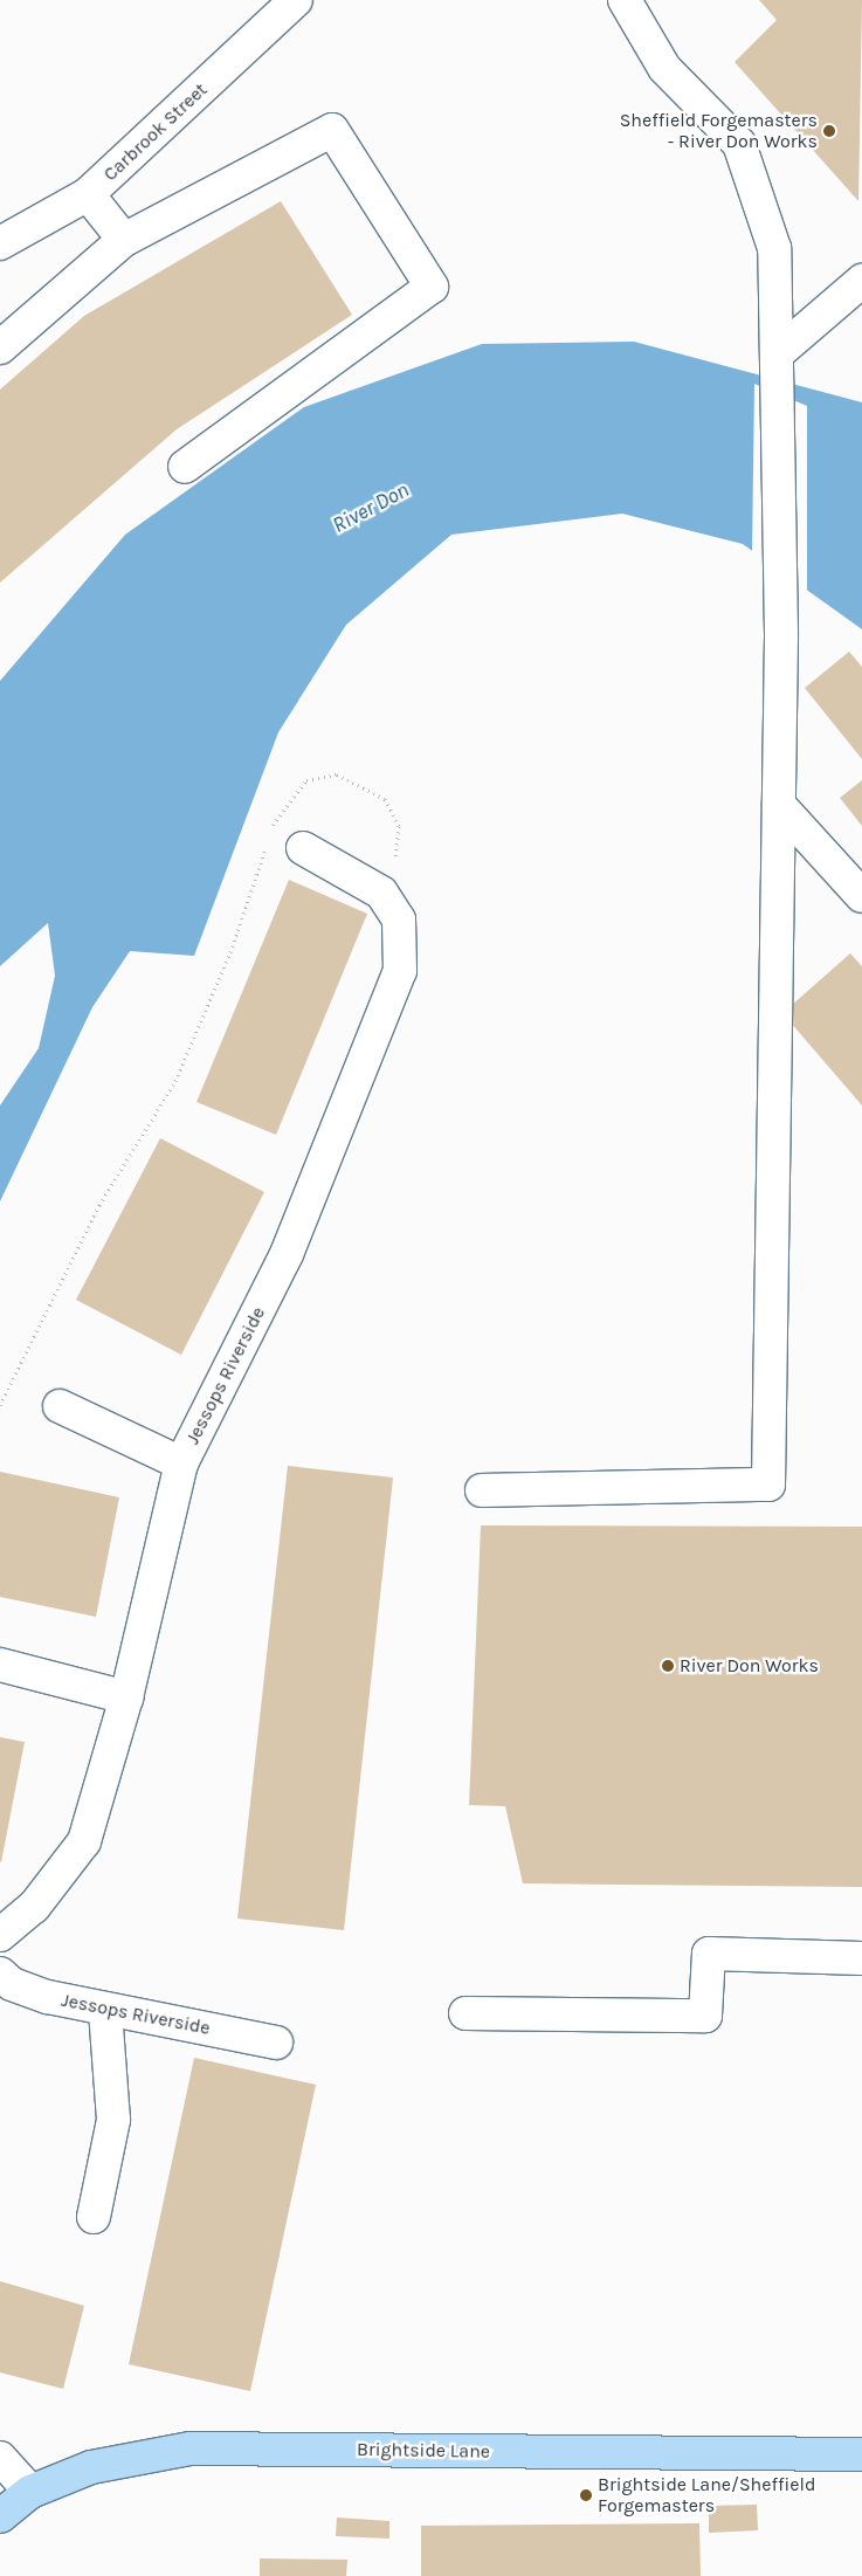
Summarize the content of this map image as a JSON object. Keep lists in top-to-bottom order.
{
  "streets": {
    "main road": ["Brightside Lane"],
    "street": ["Carbrook Street", "Jessops Riverside"]
  },
  "water": ["River Don"],
  "places": ["Sheffield Forgemasters - River Don Works", "River Don Works", "Brightside Lane/Sheffield Forgemasters"]
}
